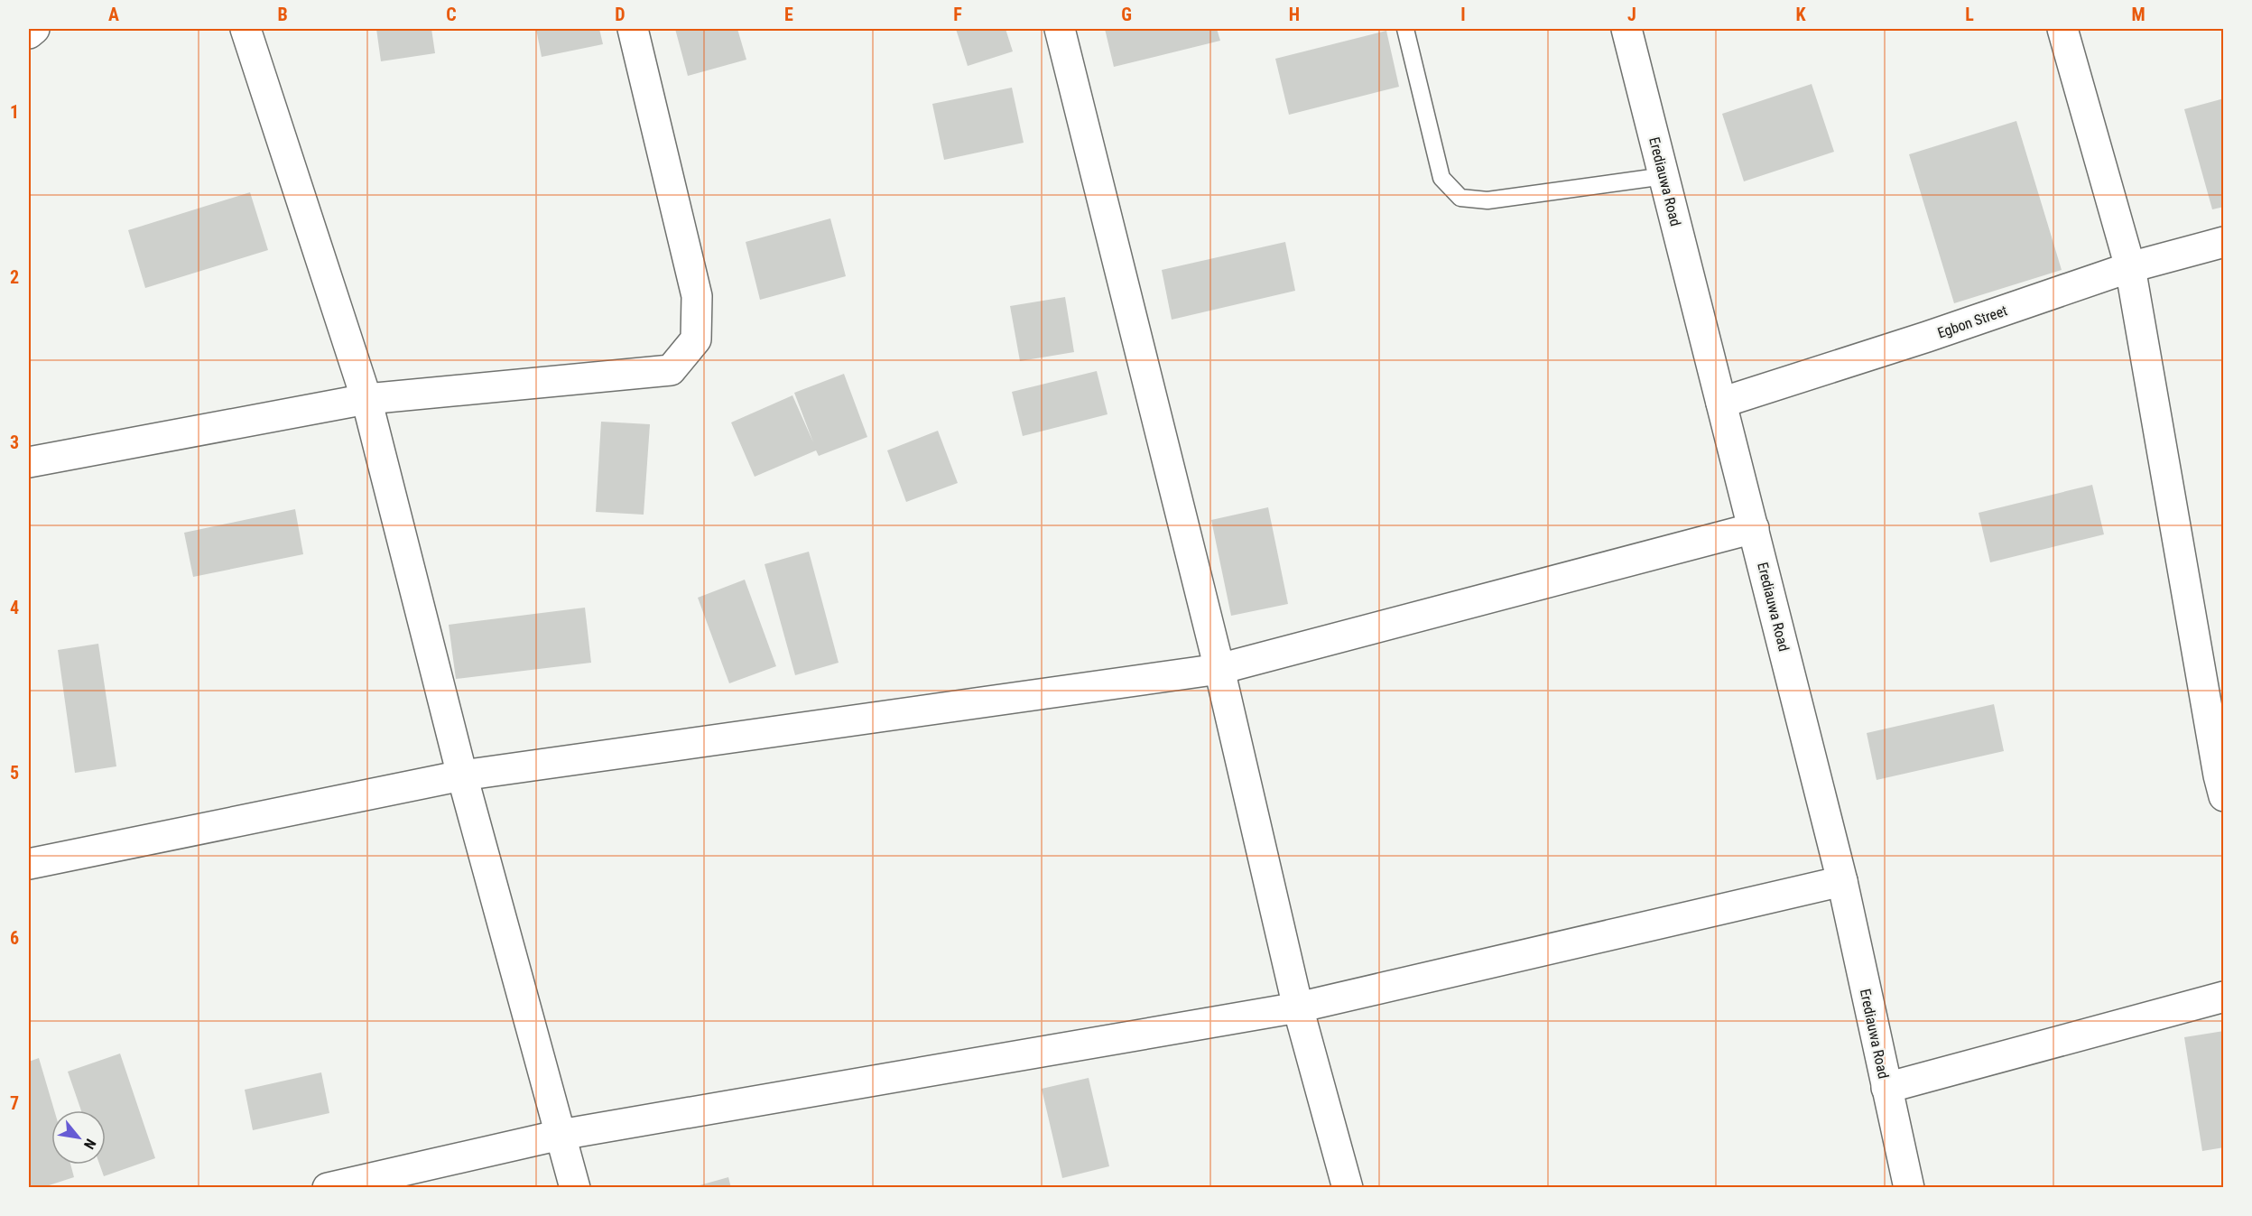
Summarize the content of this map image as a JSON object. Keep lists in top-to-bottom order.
{
  "streets": {
    "street": ["Erediauwa Road", "Egbon Street"]
  },
  "crossings": [
    ["Erediauwa Road", "Egbon Street"]
  ],
  "north": "bottom right",
  "grid": {
    "columns": [
      "A",
      "B",
      "C",
      "D",
      "E",
      "F",
      "G",
      "H",
      "I",
      "J",
      "K",
      "L",
      "M"
    ],
    "rows": [
      "1",
      "2",
      "3",
      "4",
      "5",
      "6",
      "7"
    ]
  }
}
